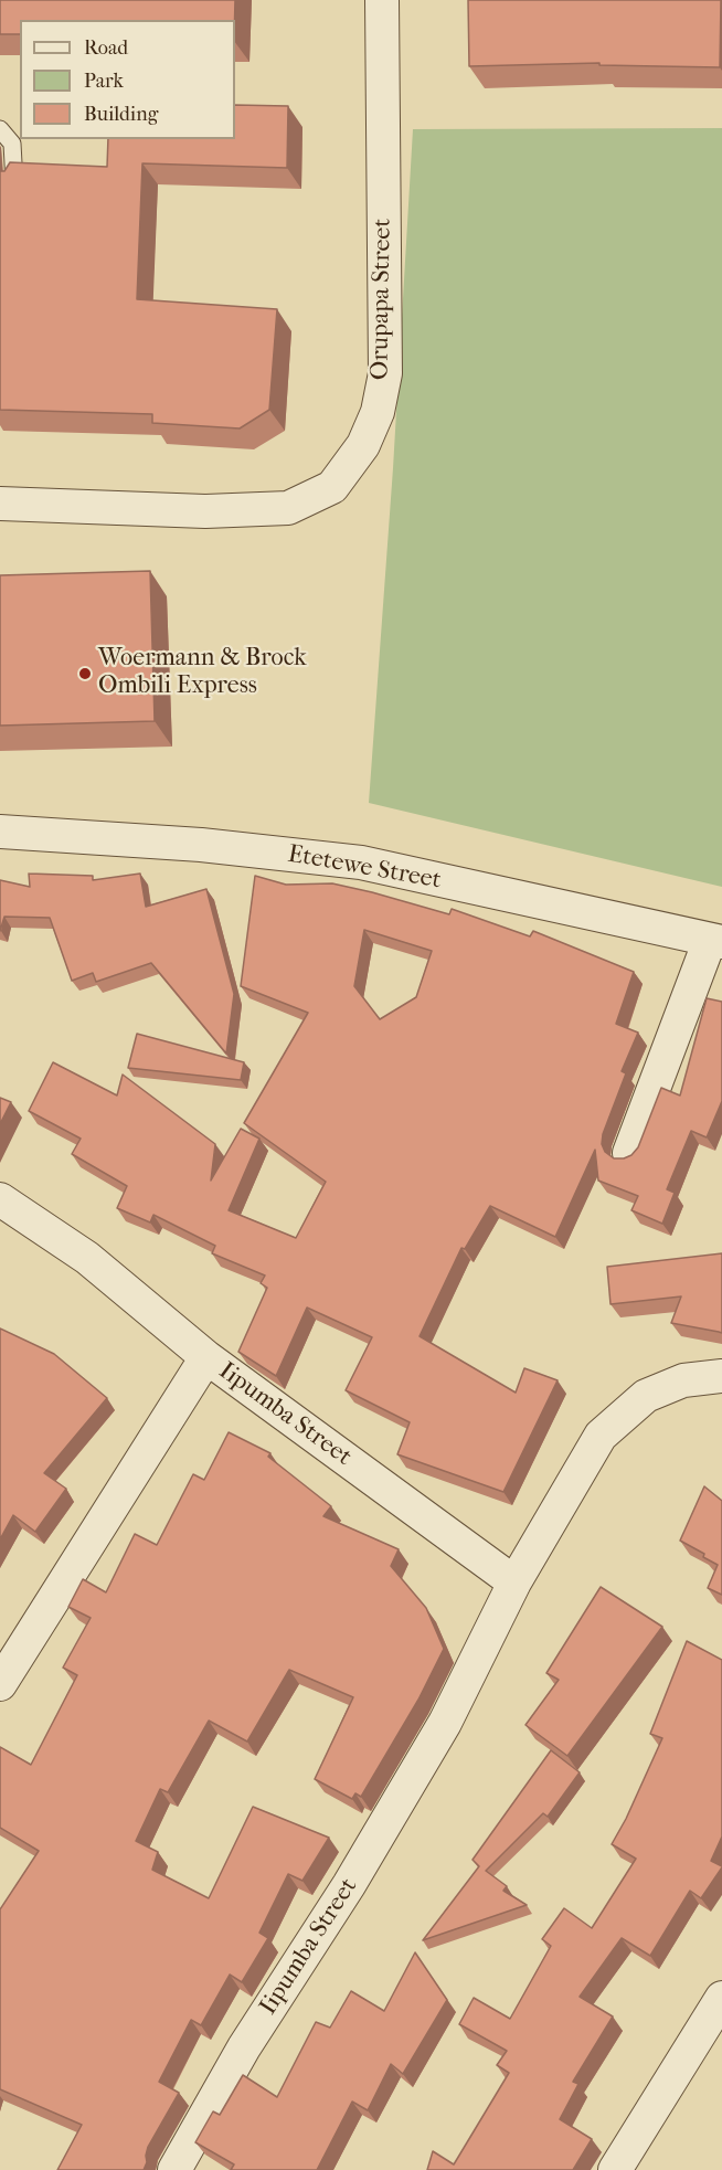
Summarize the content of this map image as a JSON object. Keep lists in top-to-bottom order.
{
  "streets": {
    "street": ["Orupapa Street", "Etetewe Street", "Iipumba Street"]
  },
  "places": ["Woermann & Brock Ombili Express"],
  "legend": ["Road", "Park", "Building"]
}
